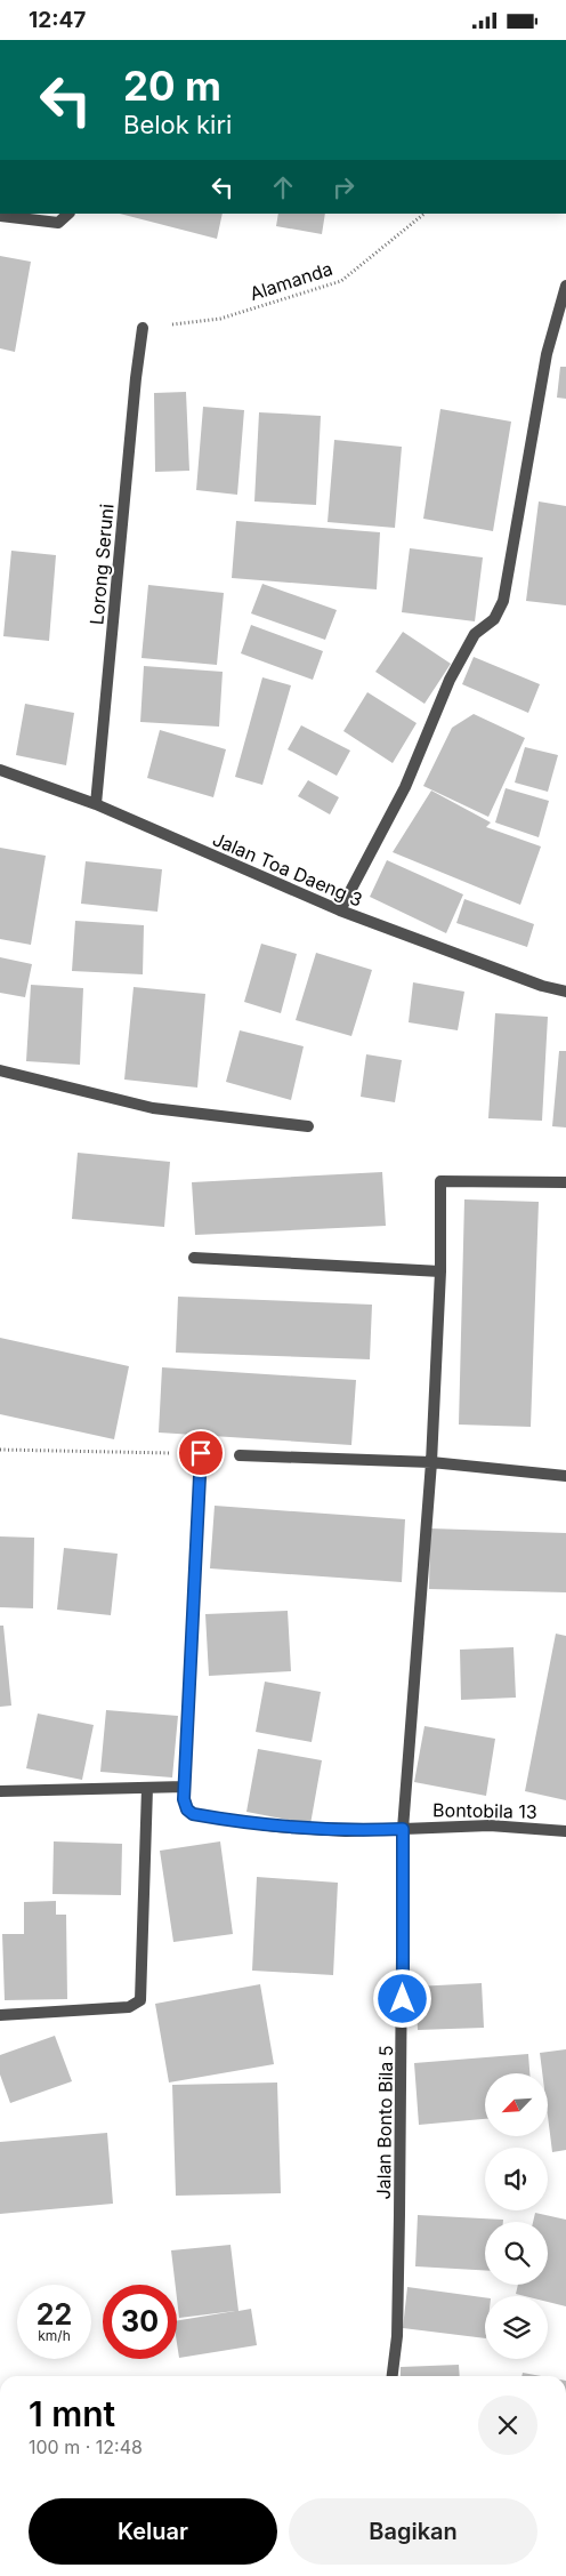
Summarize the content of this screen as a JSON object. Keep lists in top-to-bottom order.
{
  "streets": {
    "street": [
      "Lorong Seruni",
      "Jalan Toa Daeng 3",
      "Bontobila 13",
      "Jalan Bonto Bila 5"
    ],
    "path": ["Alamanda"]
  },
  "crossings": [
    ["Alamanda", "Lorong Seruni"],
    ["Lorong Seruni", "Jalan Toa Daeng 3"],
    ["Bontobila 13", "Jalan Bonto Bila 5"]
  ],
  "north": "bottom left",
  "page": {
    "status": "12:47",
    "turn": ["20 m", "Belok kiri"],
    "speed": "22 km/h",
    "limit": "30",
    "heading": ["1 mnt", "100 m · 12:48"],
    "buttons": ["Keluar", "Bagikan"]
  }
}
